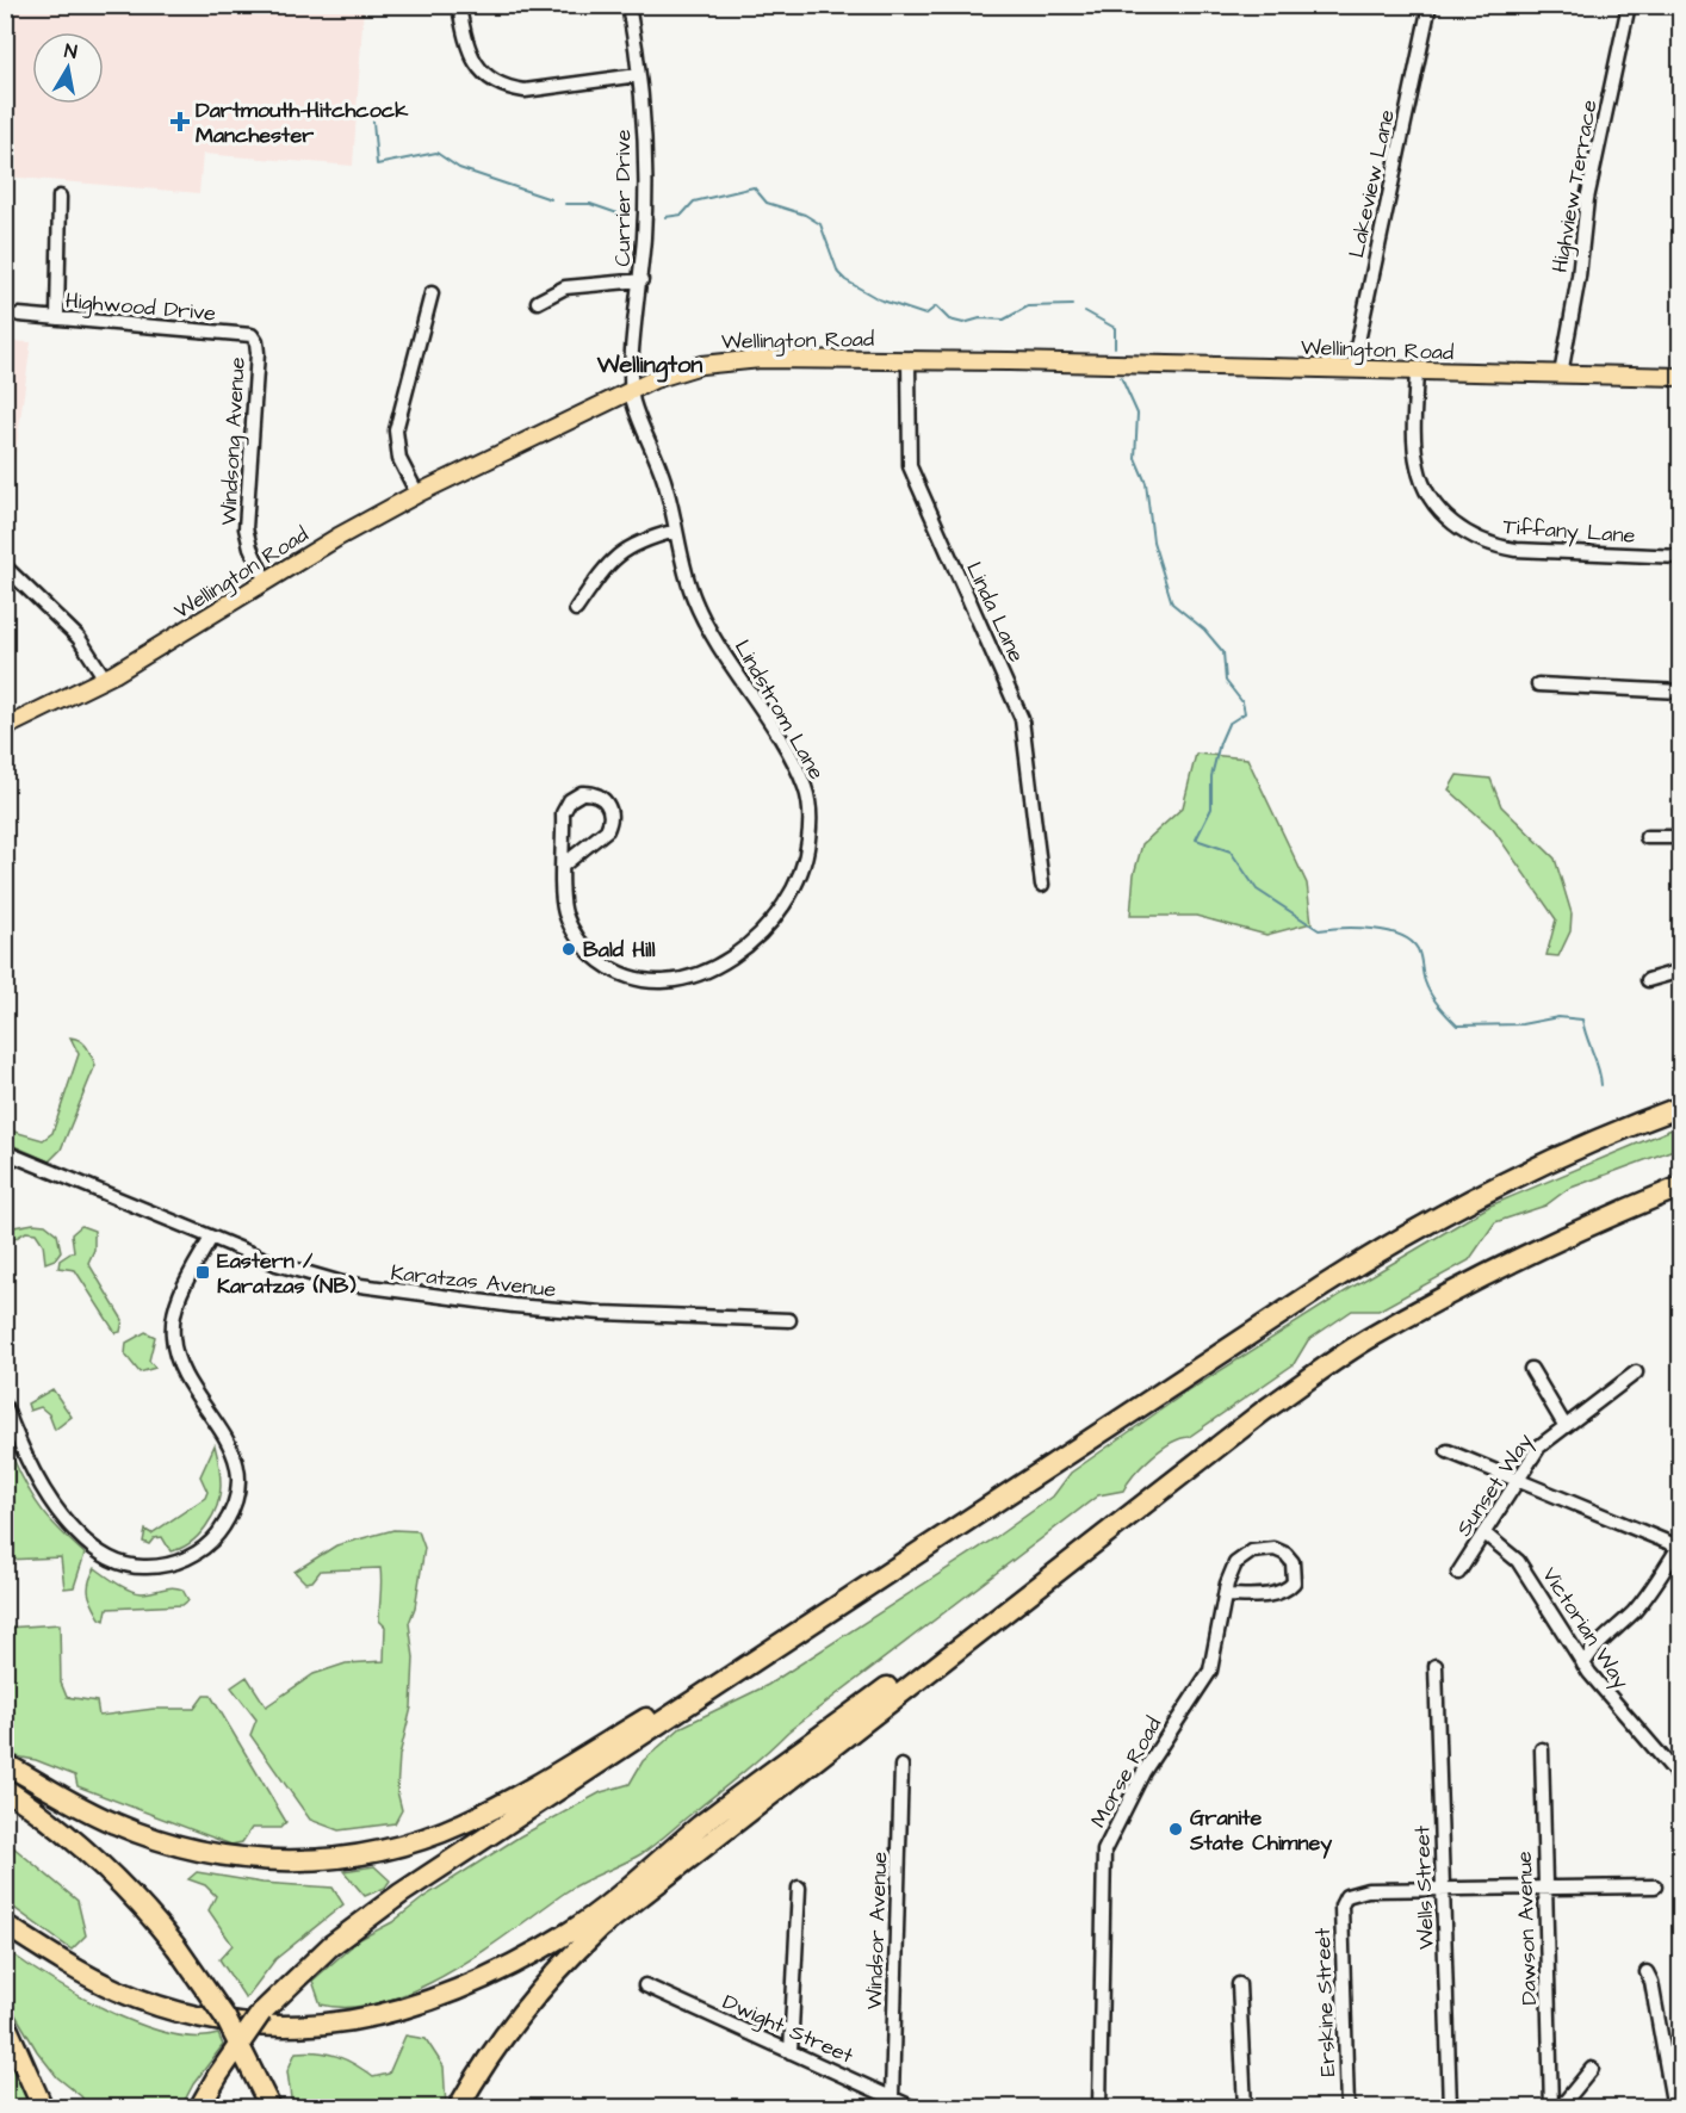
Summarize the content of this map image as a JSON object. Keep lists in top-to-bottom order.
{
  "streets": {
    "main road": ["Wellington Road"],
    "street": [
      "Lakeview Lane",
      "Highview Terrace",
      "Currier Drive",
      "Highwood Drive",
      "Windsong Avenue",
      "Tiffany Lane",
      "Linda Lane",
      "Lindstrom Lane",
      "Karatzas Avenue",
      "Sunset Way",
      "Victorian Way",
      "Morse Road",
      "Wells Street",
      "Dawson Avenue",
      "Windsor Avenue",
      "Erskine Street",
      "Dwight Street"
    ]
  },
  "crossings": [
    ["Lakeview Lane", "Wellington Road"],
    ["Highview Terrace", "Wellington Road"],
    ["Currier Drive", "Wellington Road"],
    ["Currier Drive", "Lindstrom Lane"],
    ["Highwood Drive", "Windsong Avenue"],
    ["Wellington Road", "Windsong Avenue"],
    ["Wellington Road", "Tiffany Lane"],
    ["Wellington Road", "Linda Lane"],
    ["Wellington Road", "Lindstrom Lane"],
    ["Sunset Way", "Victorian Way"],
    ["Wells Street", "Erskine Street"],
    ["Windsor Avenue", "Dwight Street"]
  ],
  "districts": ["Wellington"],
  "places": {
    "health": ["Dartmouth-Hitchcock Manchester"],
    "other": ["Bald Hill", "Granite State Chimney"],
    "transit": ["Eastern / Karatzas (NB)"]
  },
  "north": "top"
}
